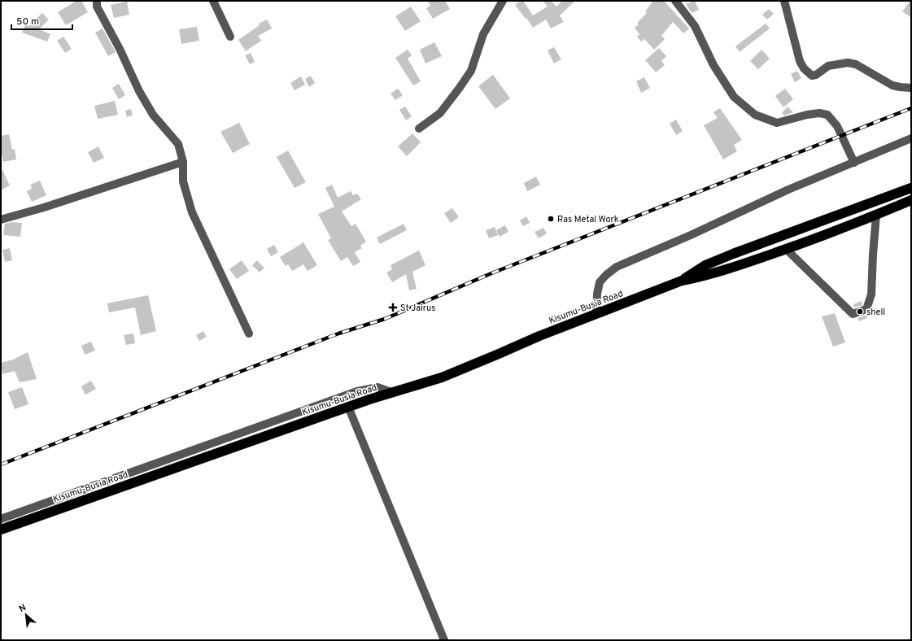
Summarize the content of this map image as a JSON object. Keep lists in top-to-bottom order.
{
  "streets": {
    "highway": ["Kisumu-Busia Road"]
  },
  "places": {
    "other": ["Ras Metal Work", "shell"],
    "health": ["St Jairus"]
  },
  "scale_bar": "50 m",
  "north": "top left"
}
